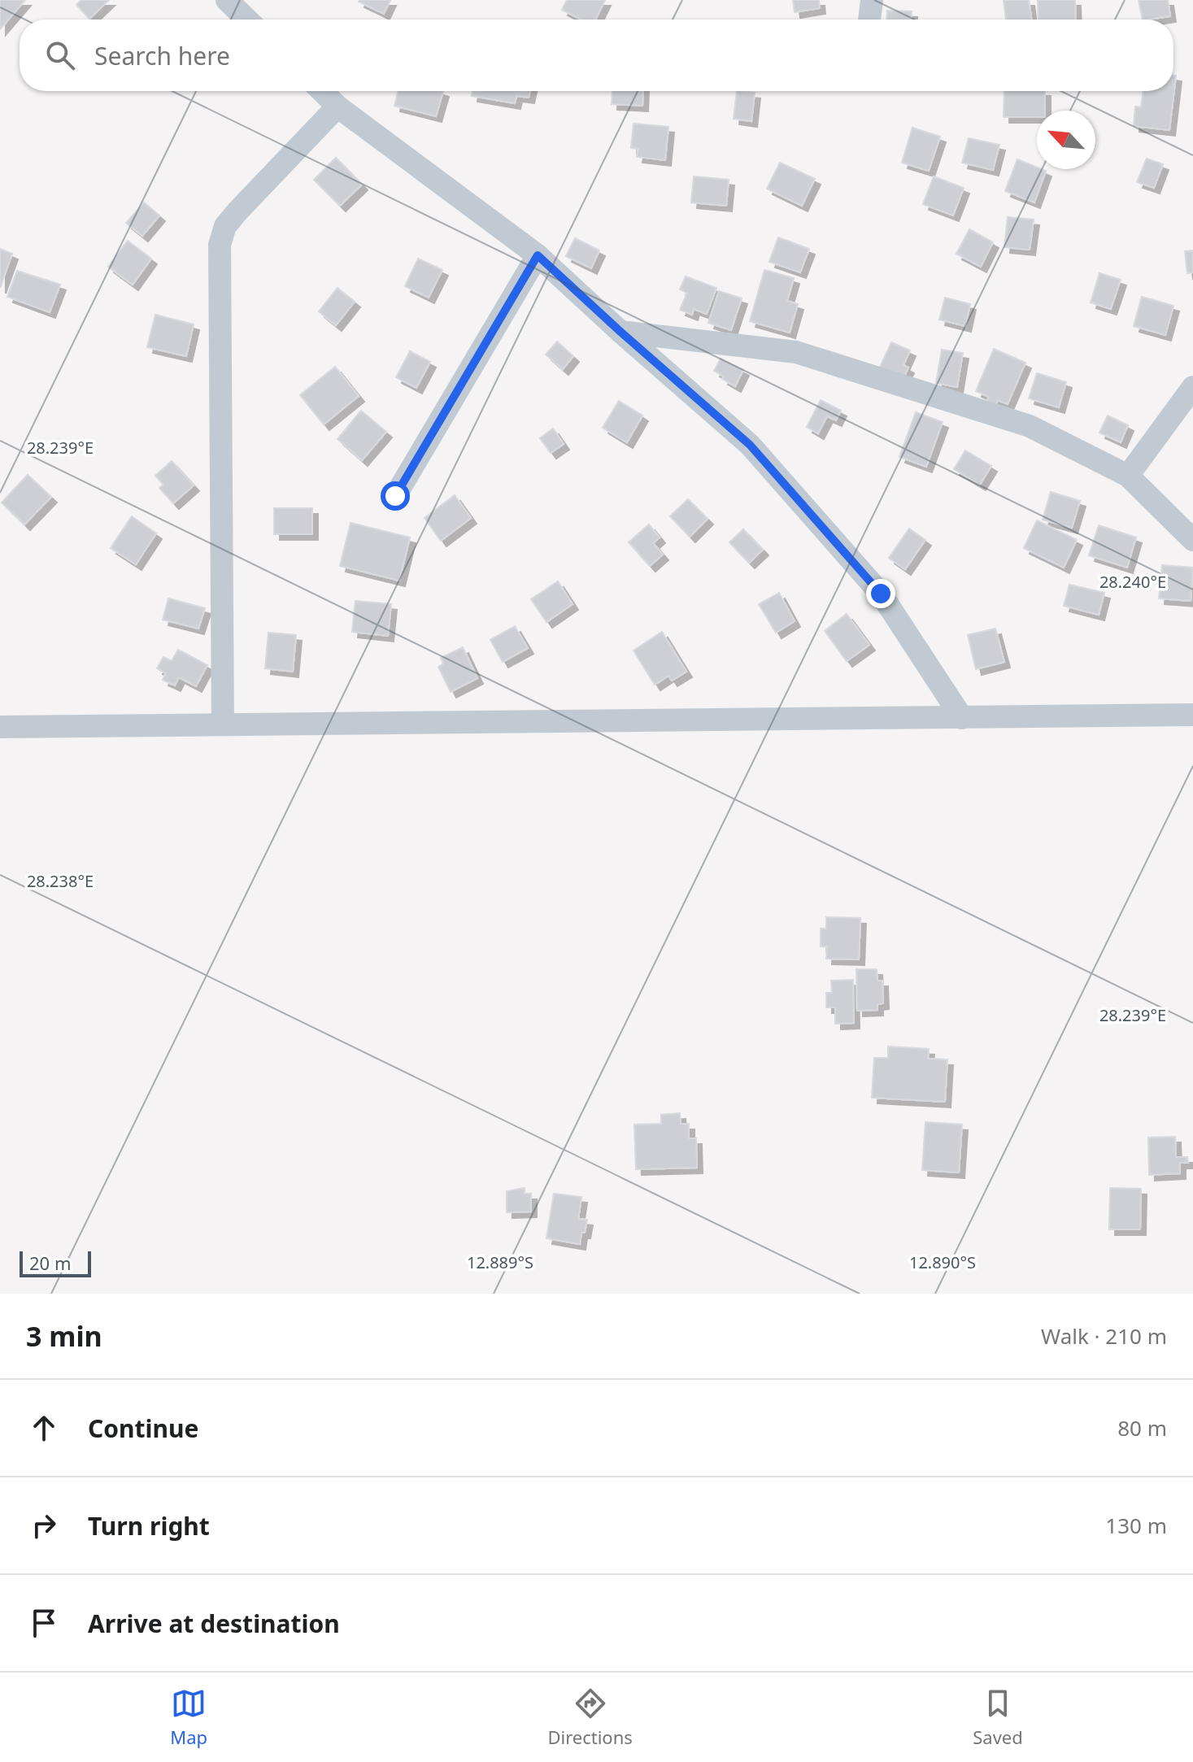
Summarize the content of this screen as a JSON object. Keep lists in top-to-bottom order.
{
  "scale_bar": "20 m",
  "north": "top left",
  "page": {
    "search": "Search here",
    "scale": "20 m",
    "heading": ["3 min", "Walk · 210 m"],
    "list": [
      ["Continue", "80 m"],
      ["Turn right", "130 m"],
      "Arrive at destination"
    ],
    "nav": ["Map", "Directions", "Saved"]
  },
  "coordinates": [
    "28.239°E",
    "28.240°E",
    "28.238°E",
    "12.889°S",
    "12.890°S"
  ]
}
